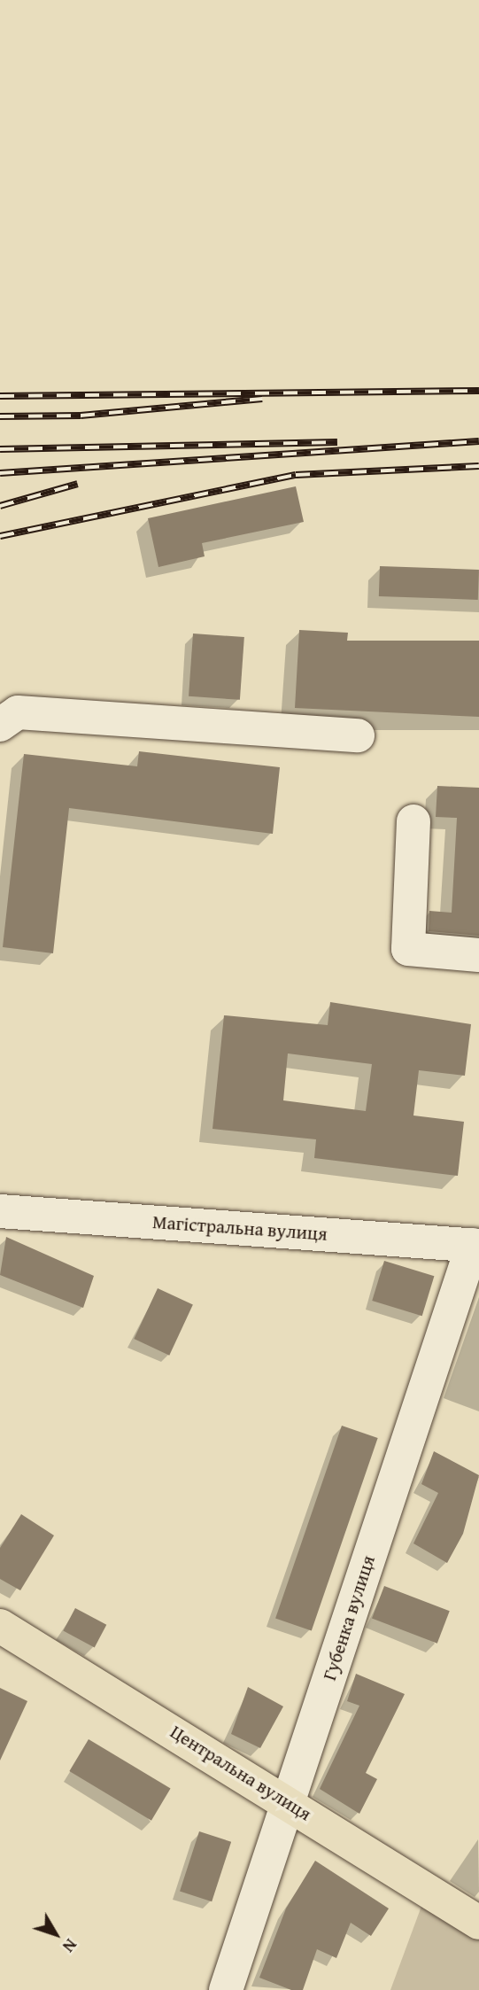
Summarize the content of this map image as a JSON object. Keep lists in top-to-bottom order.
{
  "streets": {
    "main road": ["Центральна вулиця"],
    "street": ["Магістральна вулиця", "Губенка вулиця"]
  },
  "crossings": [
    ["Магістральна вулиця", "Губенка вулиця"],
    ["Губенка вулиця", "Центральна вулиця"]
  ],
  "north": "bottom right"
}
